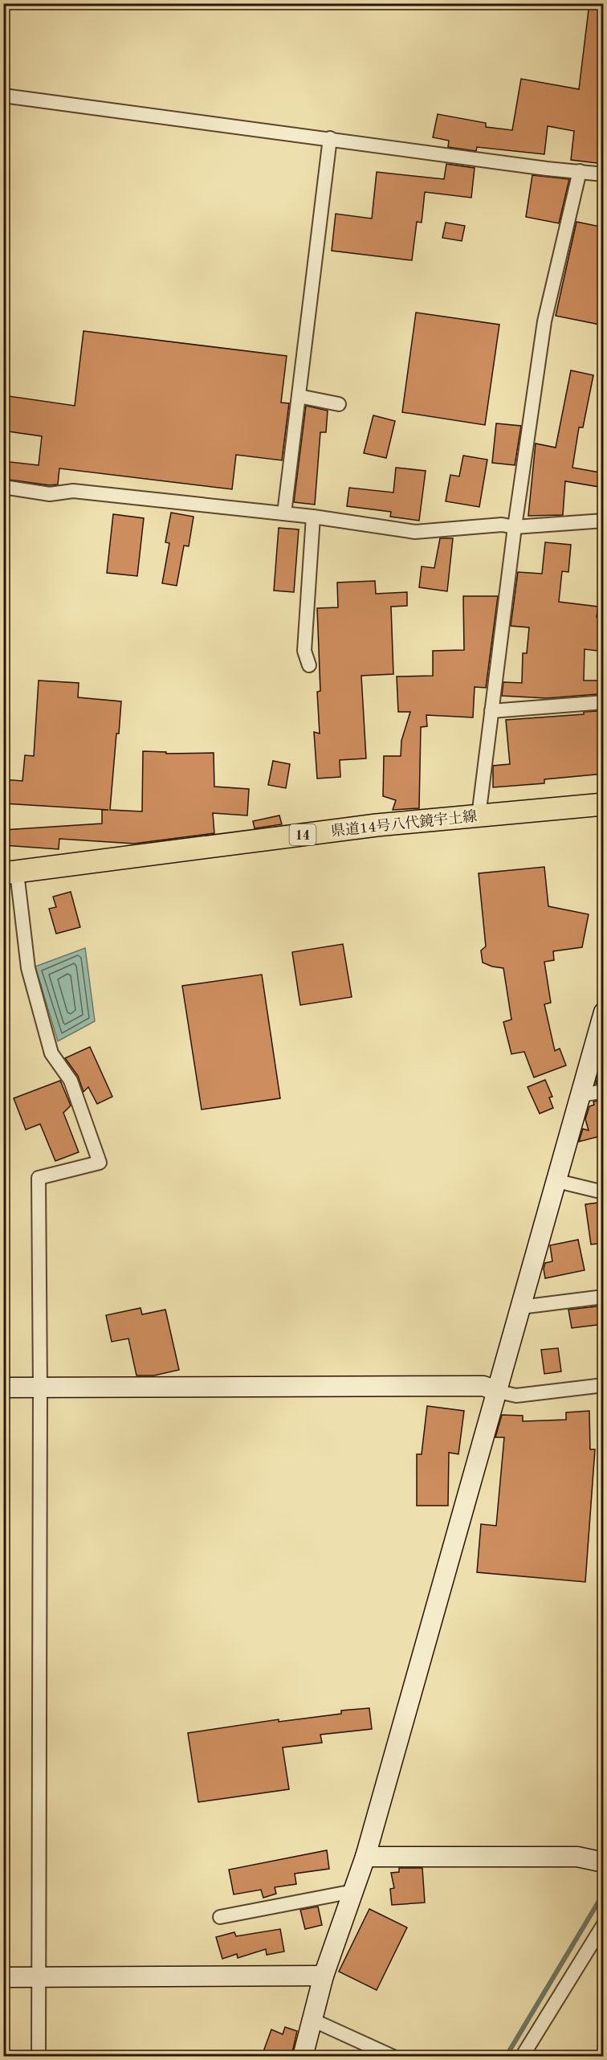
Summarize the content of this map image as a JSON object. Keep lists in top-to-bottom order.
{
  "streets": {
    "main road": ["県道14号八代鏡宇土線", "14"]
  }
}
